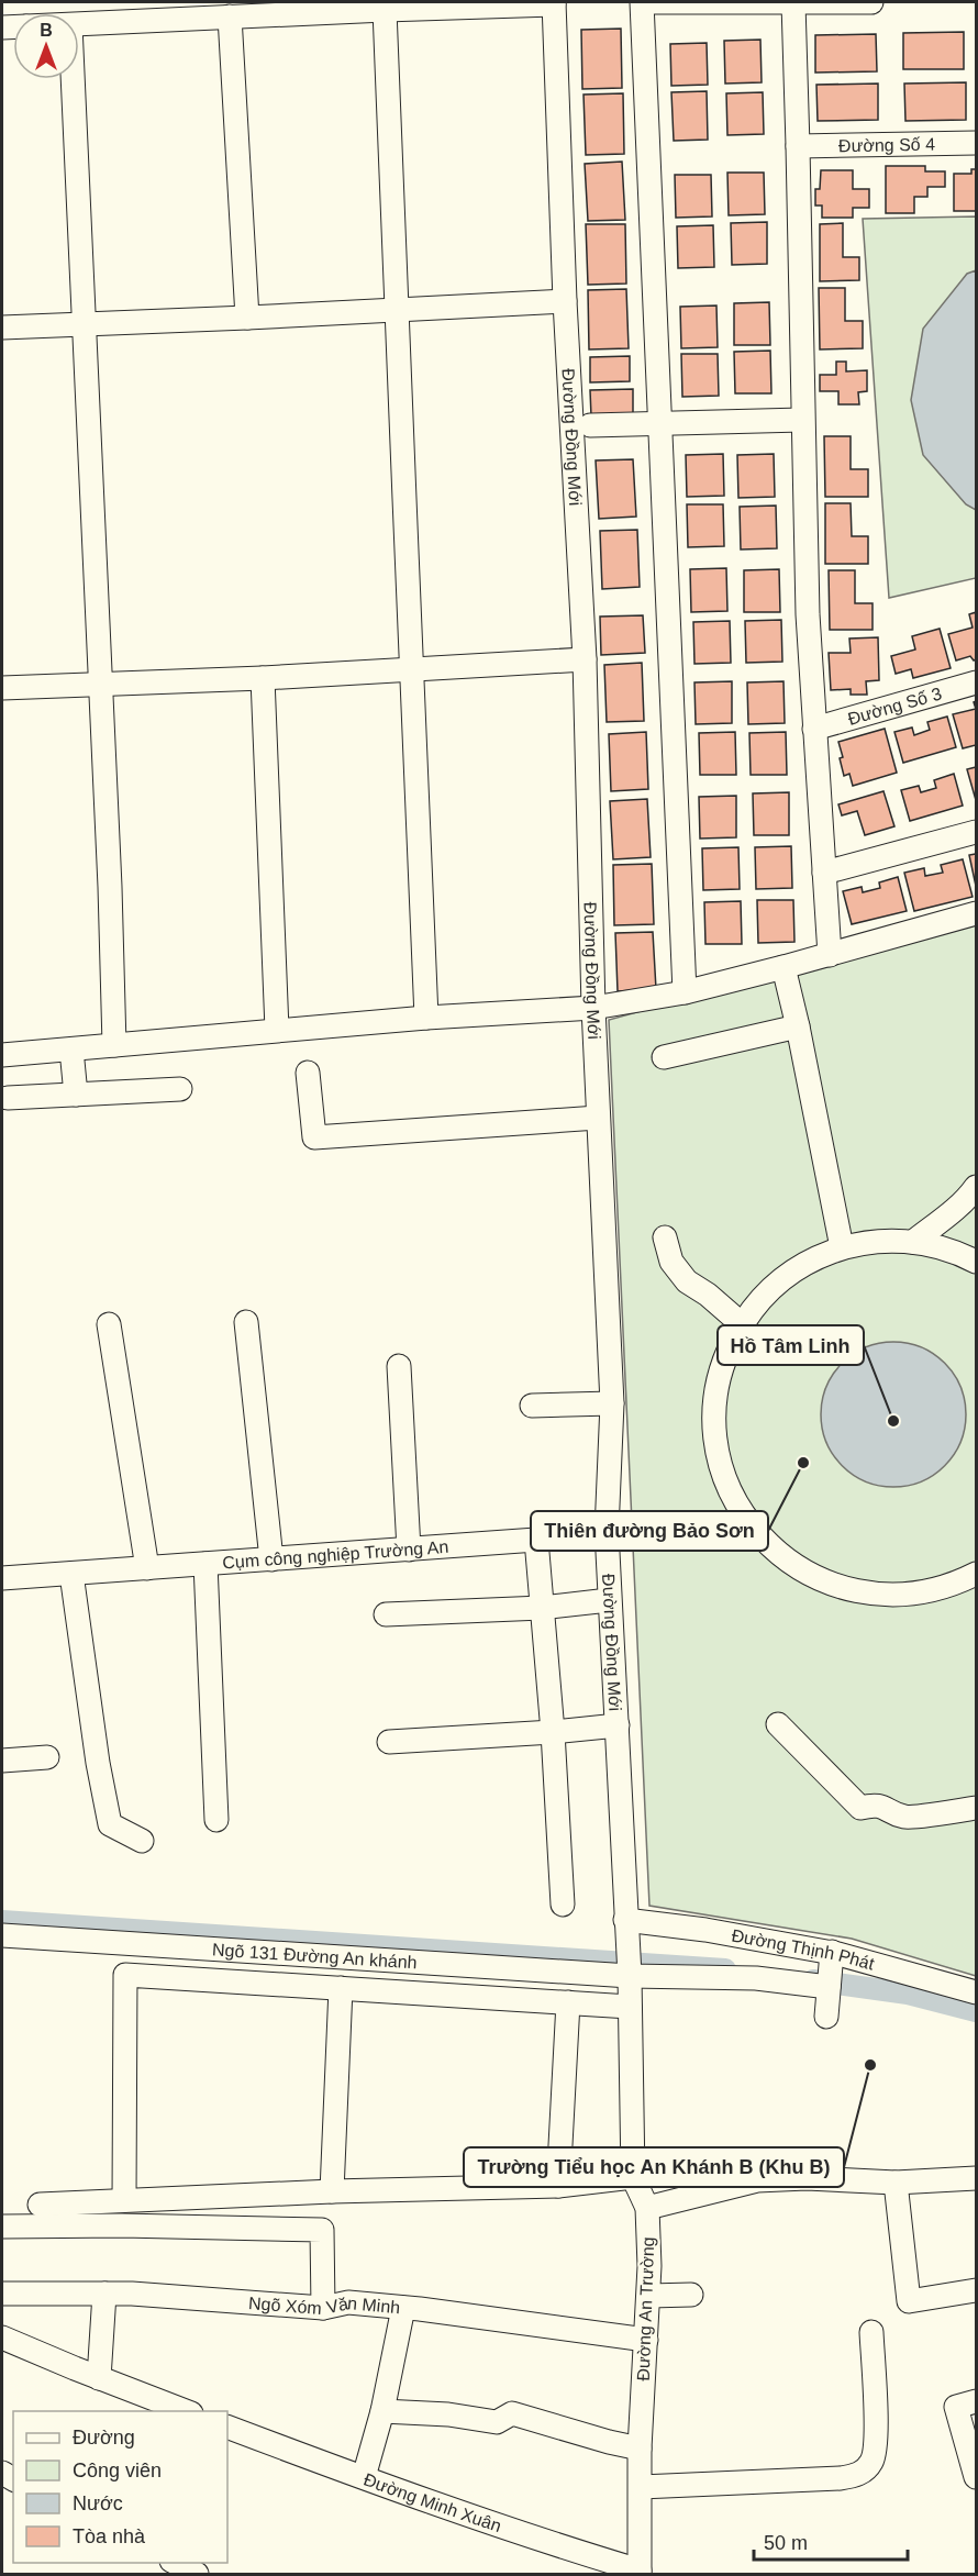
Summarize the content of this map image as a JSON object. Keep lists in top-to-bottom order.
{
  "streets": {
    "street": [
      "Đường Số 4",
      "Đường Đồng Mới",
      "Đường Số 3",
      "Cụm công nghiệp Trường An",
      "Đường Thịnh Phát",
      "Ngõ 131 Đường An khánh",
      "Ngõ Xóm Văn Minh",
      "Đường An Trường",
      "Đường Minh Xuân"
    ]
  },
  "crossings": [
    ["Đường Đồng Mới", "Cụm công nghiệp Trường An"],
    ["Đường Đồng Mới", "Đường Thịnh Phát"],
    ["Đường Đồng Mới", "Ngõ 131 Đường An khánh"],
    ["Đường Đồng Mới", "Đường An Trường"],
    ["Ngõ 131 Đường An khánh", "Đường An Trường"],
    ["Ngõ Xóm Văn Minh", "Đường An Trường"],
    ["Đường An Trường", "Đường Minh Xuân"]
  ],
  "places": ["Hồ Tâm Linh", "Thiên đường Bảo Sơn", "Trường Tiểu học An Khánh B (Khu B)"],
  "legend": [
    "Đường",
    "Công viên",
    "Nước",
    "Tòa nhà"
  ],
  "scale_bar": "50 m",
  "north": "top"
}
